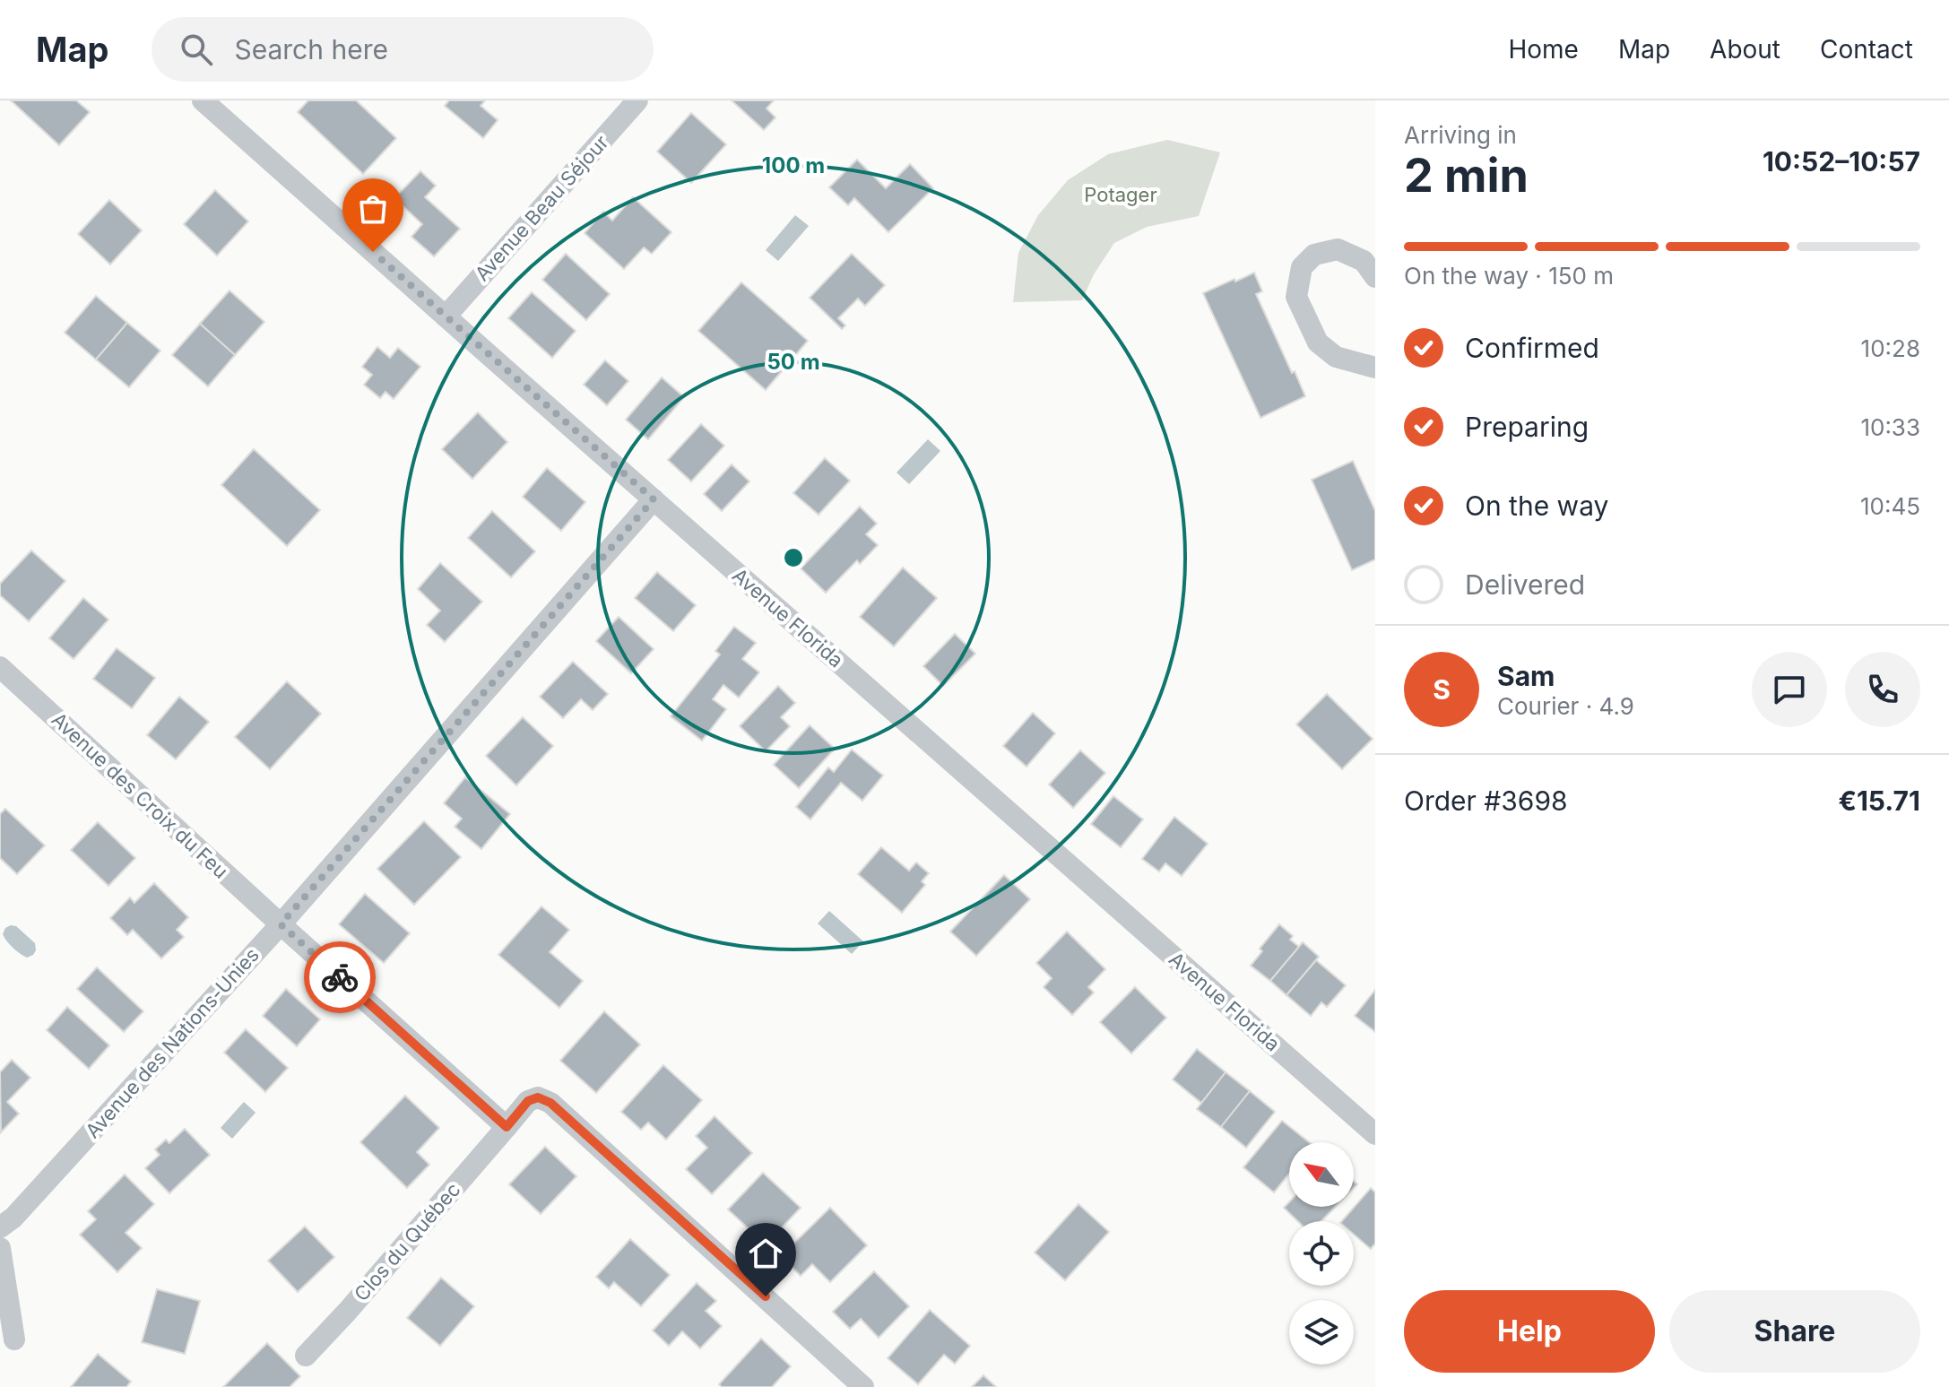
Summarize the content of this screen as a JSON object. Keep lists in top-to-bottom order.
{
  "streets": {
    "street": [
      "Avenue Beau Séjour",
      "Avenue Florida",
      "Avenue des Croix du Feu",
      "Avenue des Nations-Unies",
      "Clos du Québec"
    ]
  },
  "crossings": [
    ["Avenue Beau Séjour", "Avenue Florida"],
    ["Avenue Florida", "Avenue des Nations-Unies"],
    ["Avenue des Croix du Feu", "Avenue des Nations-Unies"],
    ["Avenue des Croix du Feu", "Clos du Québec"]
  ],
  "parks": ["Potager"],
  "north": "top left",
  "page": {
    "header": "Map",
    "search": "Search here",
    "nav": [
      "Home",
      "Map",
      "About",
      "Contact"
    ],
    "heading": ["2 min", "Arriving in", "10:52–10:57"],
    "panel": [
      "Sam",
      "Courier · 4.9",
      "Order #3698",
      "€15.71"
    ],
    "bar": "On the way · 150 m",
    "list": [
      ["Confirmed", "10:28"],
      ["Preparing", "10:33"],
      ["On the way", "10:45"],
      "Delivered"
    ],
    "round": "S",
    "buttons": ["Help", "Share"]
  },
  "rings": ["100 m", "50 m"]
}
